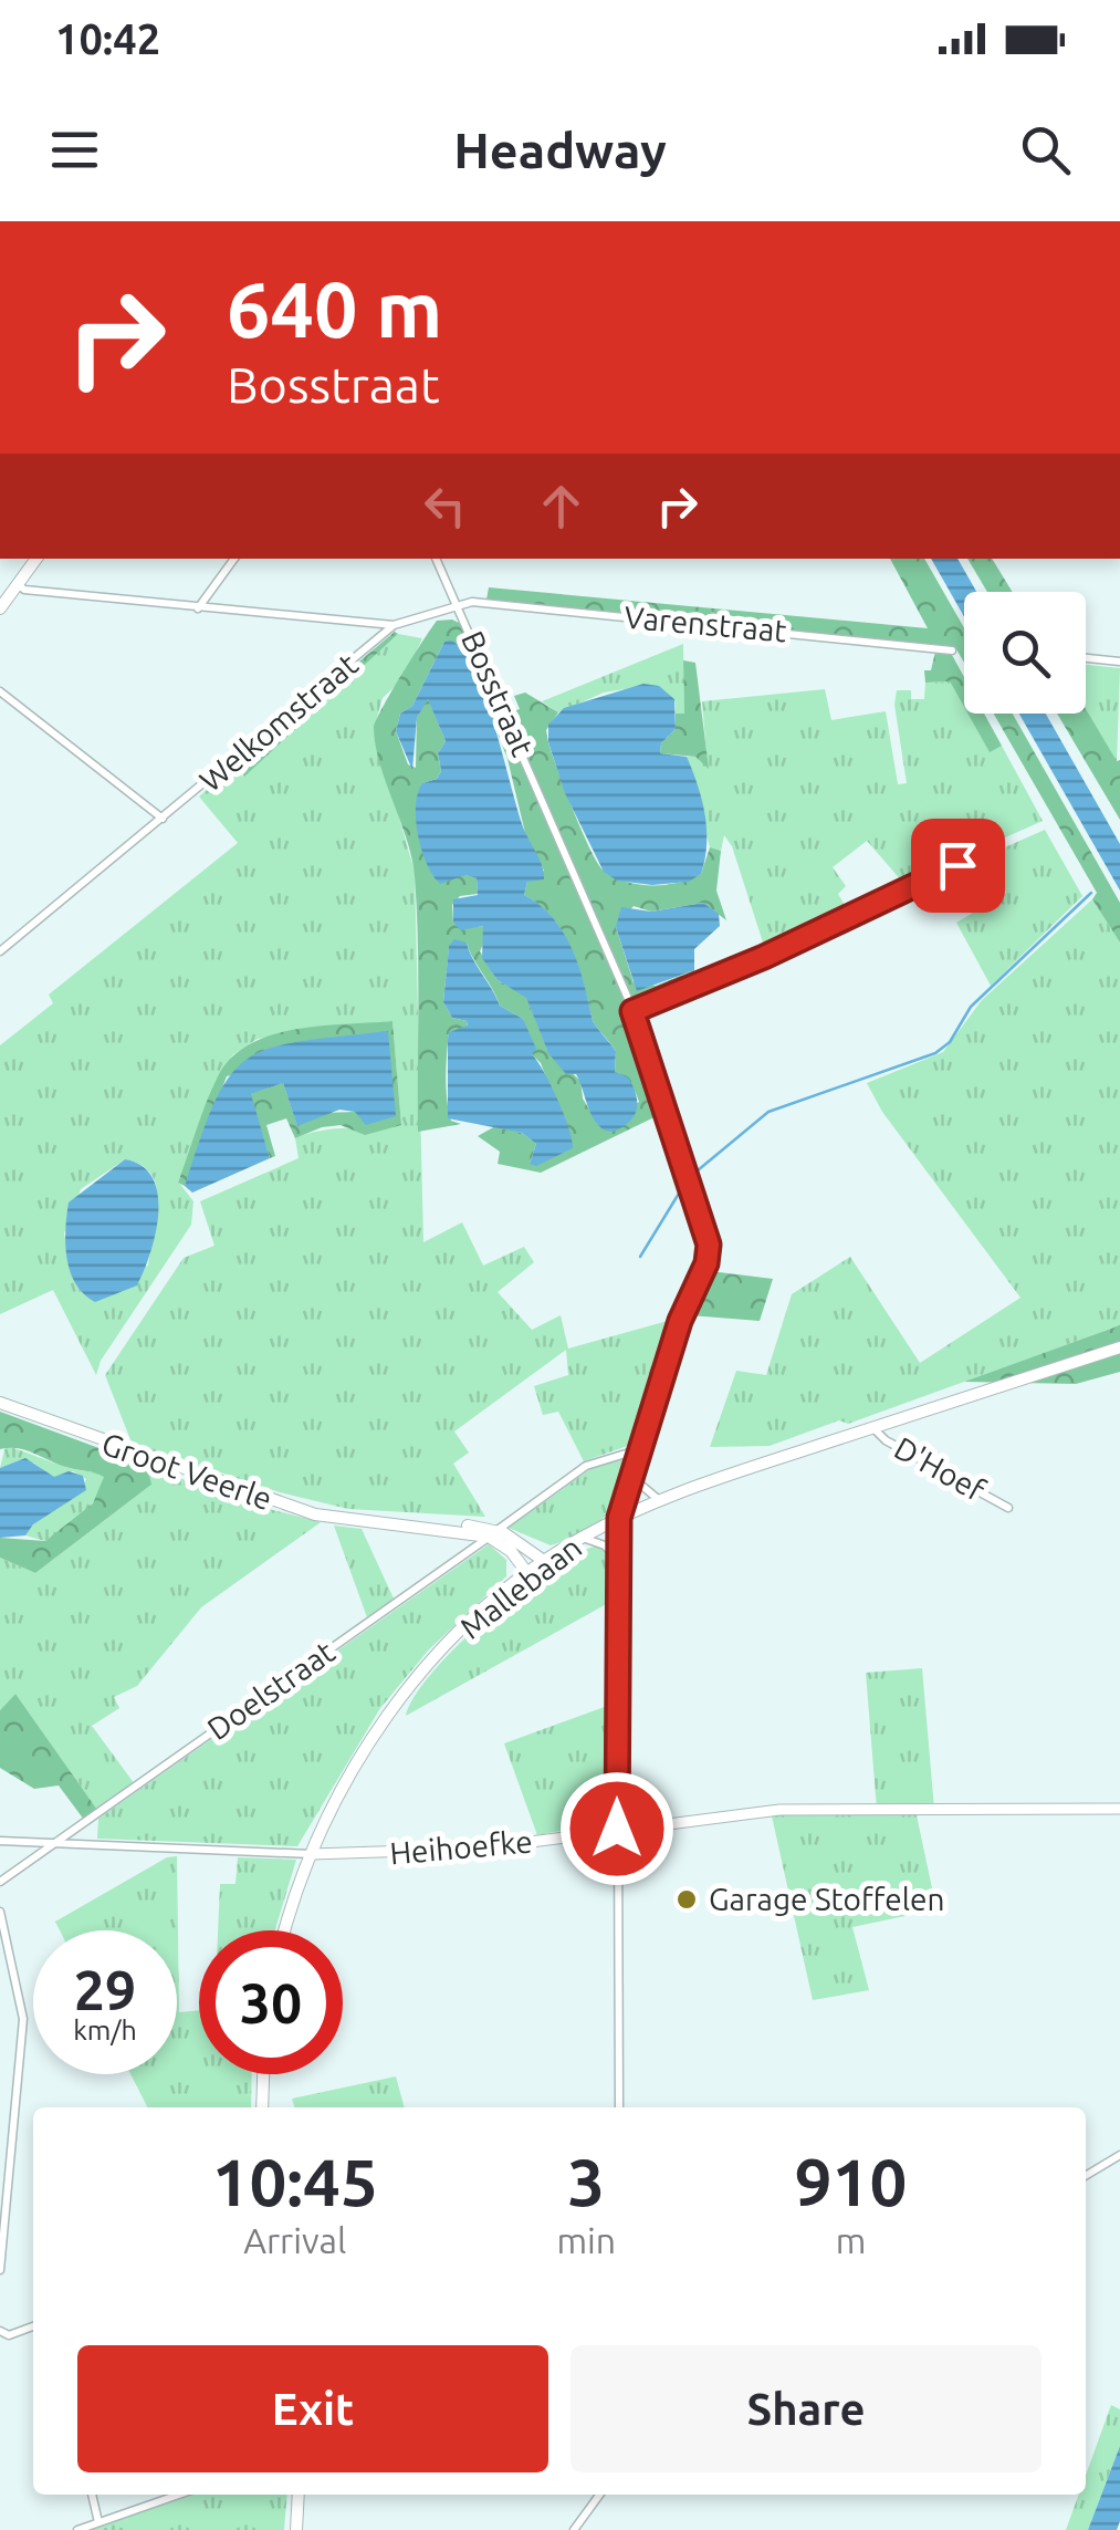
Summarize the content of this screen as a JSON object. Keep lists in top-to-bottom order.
{
  "streets": {
    "main road": ["Groot Veerle", "Mallebaan"],
    "street": [
      "Varenstraat",
      "Bosstraat",
      "Welkomstraat",
      "D'Hoef",
      "Doelstraat",
      "Heihoefke"
    ]
  },
  "crossings": [
    ["Varenstraat", "Bosstraat"],
    ["Bosstraat", "Welkomstraat"],
    ["Bosstraat", "Mallebaan"],
    ["Bosstraat", "Doelstraat"],
    ["Bosstraat", "Heihoefke"],
    ["D'Hoef", "Mallebaan"],
    ["Groot Veerle", "Mallebaan"],
    ["Groot Veerle", "Doelstraat"],
    ["Mallebaan", "Heihoefke"],
    ["Doelstraat", "Heihoefke"]
  ],
  "places": ["Garage Stoffelen"],
  "page": {
    "status": "10:42",
    "header": "Headway",
    "turn": ["640 m", "Bosstraat"],
    "speed": "29 km/h",
    "limit": "30",
    "eta": [
      "10:45",
      "Arrival",
      "3",
      "min",
      "910",
      "m"
    ],
    "buttons": ["Exit", "Share"]
  }
}
